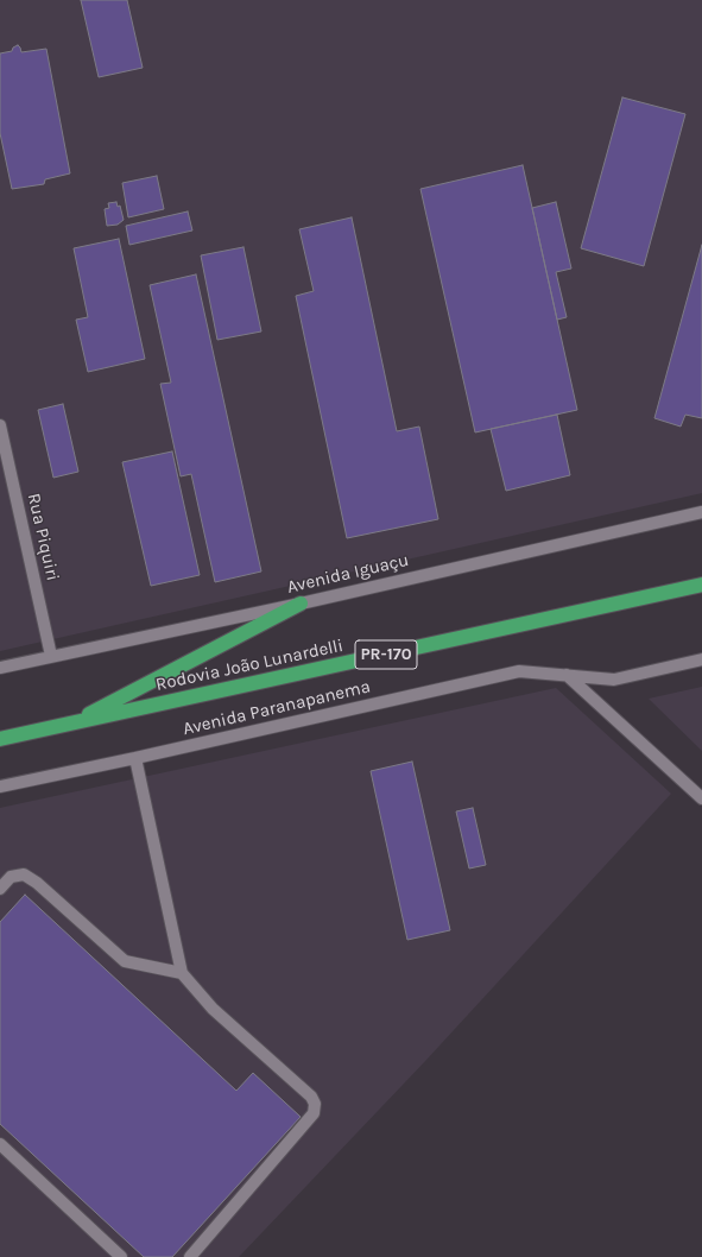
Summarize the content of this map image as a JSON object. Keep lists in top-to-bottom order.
{
  "streets": {
    "highway": ["PR-170", "Rodovia João Lunardelli"],
    "street": ["Rua Piquiri", "Avenida Iguaçu", "Avenida Paranapanema"]
  },
  "crossings": [
    ["Rua Piquiri", "Avenida Iguaçu"]
  ]
}
